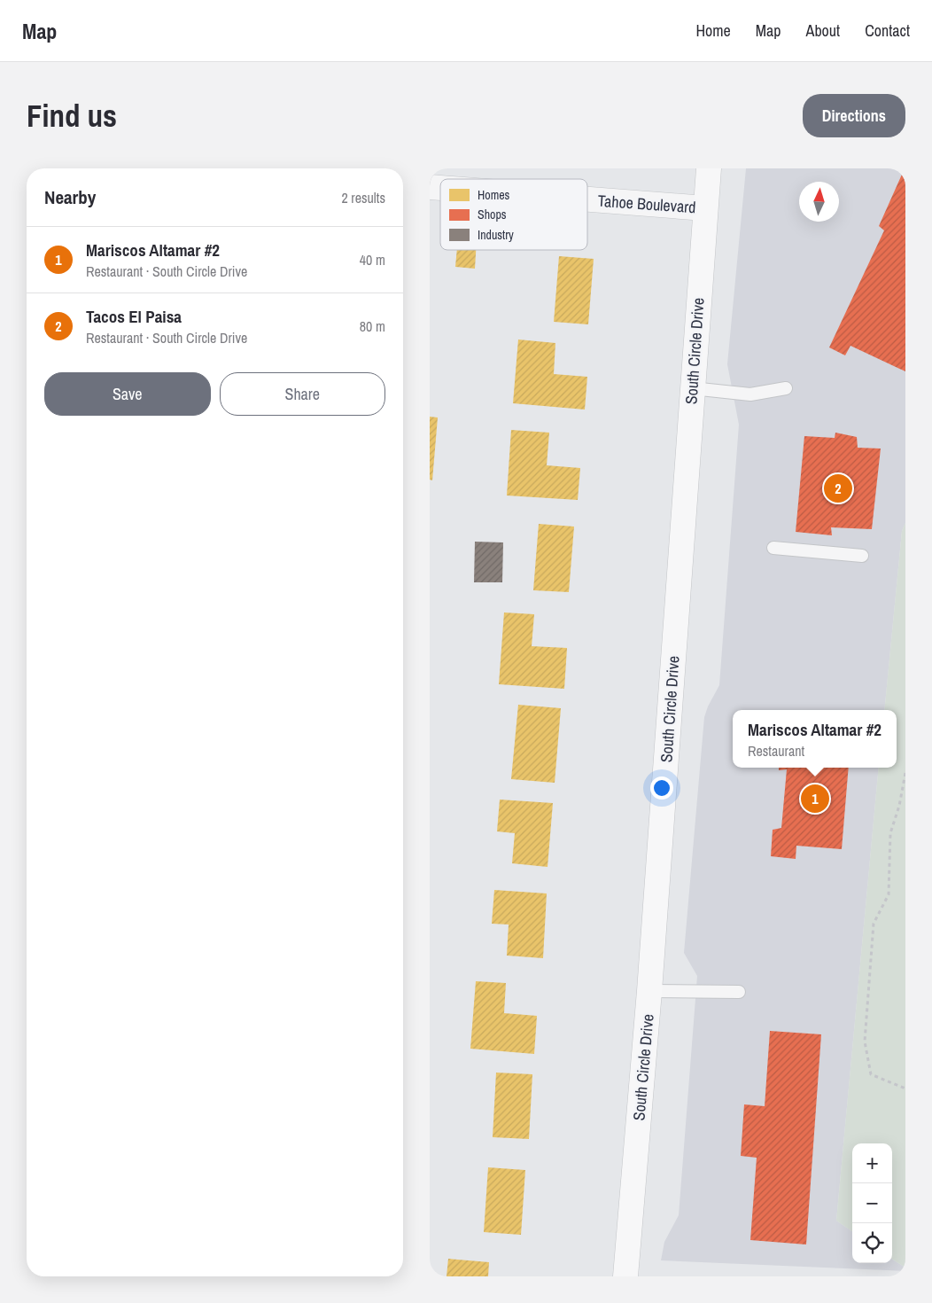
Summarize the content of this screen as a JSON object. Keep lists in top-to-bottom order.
{
  "streets": {
    "main road": ["South Circle Drive"],
    "street": ["Tahoe Boulevard"]
  },
  "crossings": [
    ["Tahoe Boulevard", "South Circle Drive"]
  ],
  "legend": ["Homes", "Shops", "Industry"],
  "north": "top",
  "page": {
    "header": "Map",
    "nav": [
      "Home",
      "Map",
      "About",
      "Contact"
    ],
    "buttons": [
      "Directions",
      ["Save", "Share"]
    ],
    "title": "Find us",
    "heading": ["Nearby", "2 results"],
    "list": [
      {
        "mark": "1",
        "name": "Mariscos Altamar #2",
        "note": "Restaurant · South Circle Drive",
        "value": "40 m"
      },
      {
        "mark": "2",
        "name": "Tacos El Paisa",
        "note": "Restaurant · South Circle Drive",
        "value": "80 m"
      }
    ],
    "pins": ["2", "1"],
    "popup": ["Mariscos Altamar #2", "Restaurant"],
    "map_buttons": ["+", "−"]
  }
}
